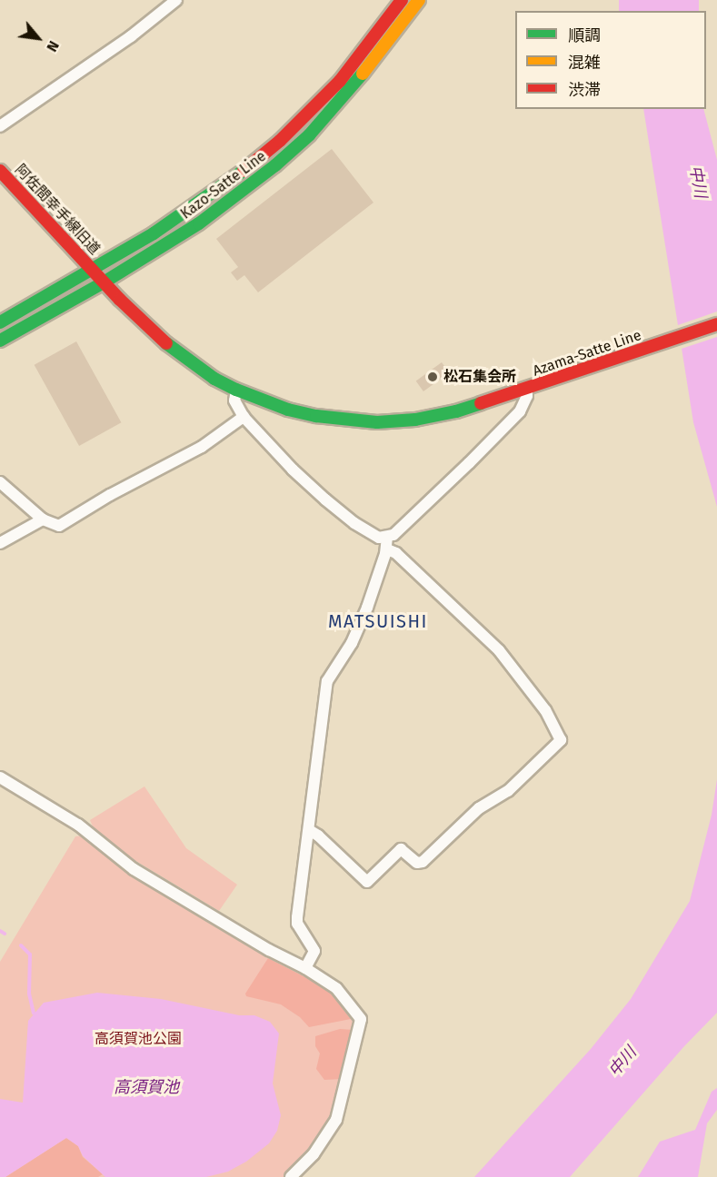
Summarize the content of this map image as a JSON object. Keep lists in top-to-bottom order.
{
  "streets": {
    "main road": ["Kazo-Satte Line", "阿佐間幸手線旧道", "Azama-Satte Line"]
  },
  "crossings": [
    ["Kazo-Satte Line", "阿佐間幸手線旧道"],
    ["Kazo-Satte Line", "Azama-Satte Line"],
    ["阿佐間幸手線旧道", "Azama-Satte Line"]
  ],
  "districts": ["MATSUISHI"],
  "water": ["中川", "高須賀池"],
  "parks": ["高須賀池公園"],
  "places": ["松石集会所"],
  "legend": ["順調", "混雑", "渋滞"],
  "north": "bottom right"
}
